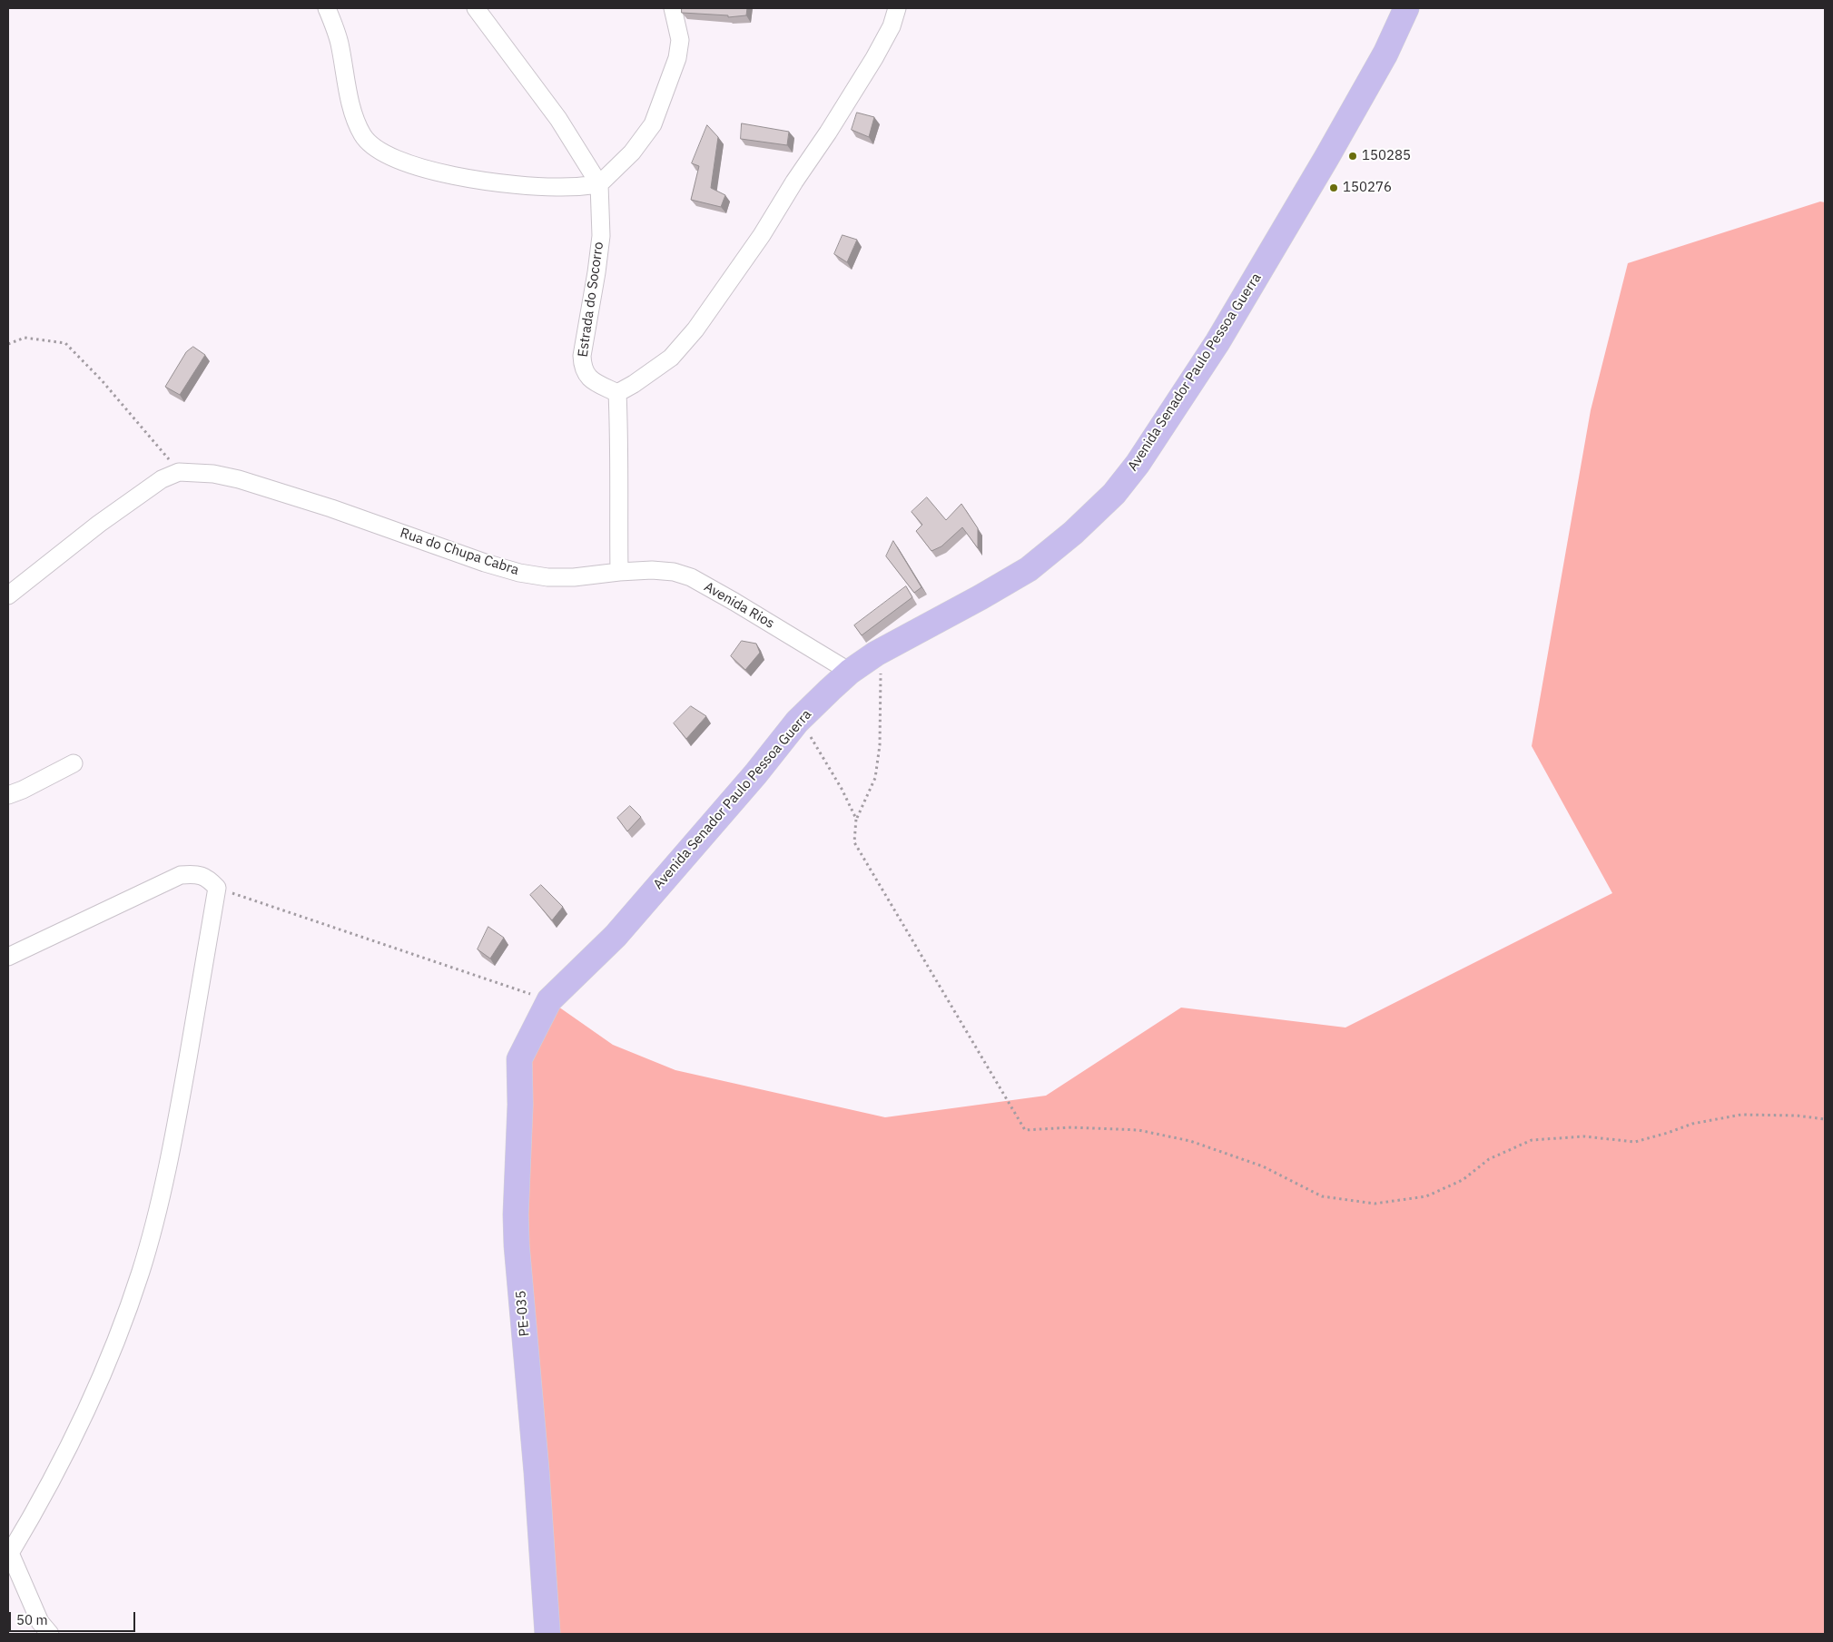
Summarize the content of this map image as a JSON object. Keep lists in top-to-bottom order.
{
  "streets": {
    "main road": ["Avenida Senador Paulo Pessoa Guerra", "PE-035"],
    "street": ["Estrada do Socorro", "Rua do Chupa Cabra", "Avenida Rios"]
  },
  "crossings": [
    ["Avenida Senador Paulo Pessoa Guerra", "Avenida Rios"],
    ["Avenida Senador Paulo Pessoa Guerra", "PE-035"],
    ["Rua do Chupa Cabra", "Avenida Rios"]
  ],
  "places": ["150285", "150276"],
  "scale_bar": "50 m"
}
